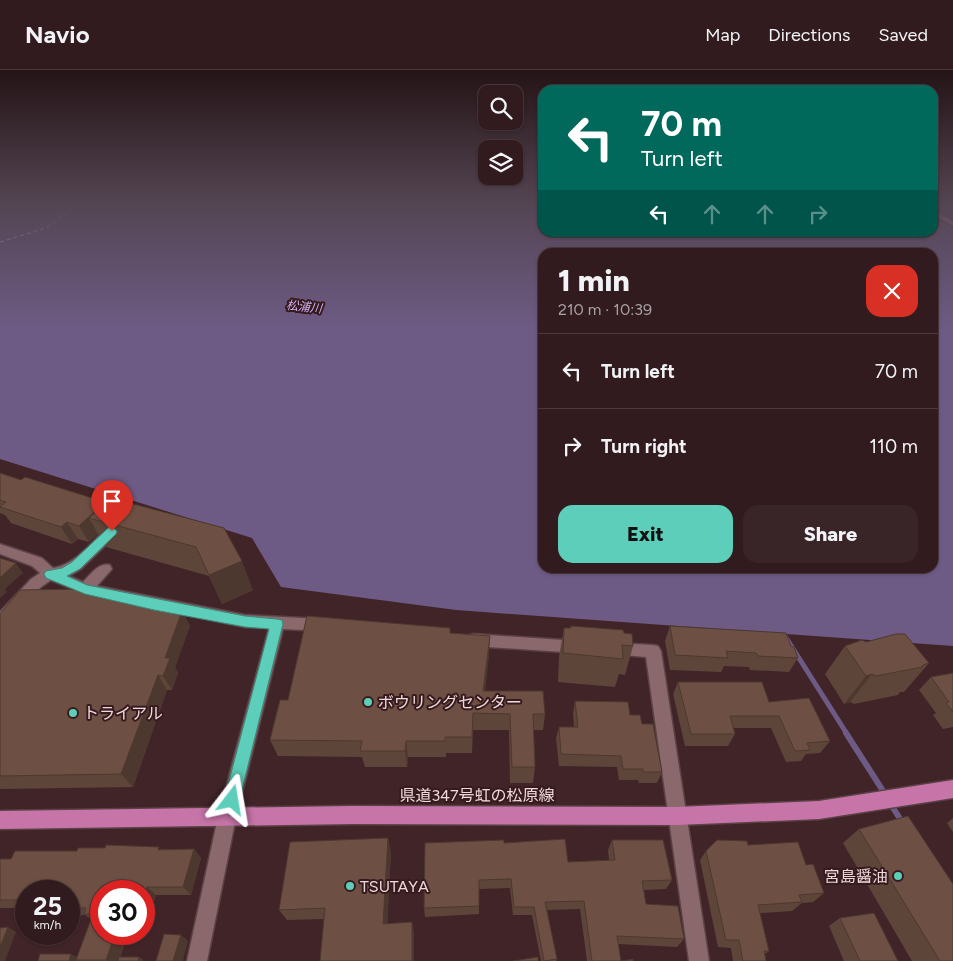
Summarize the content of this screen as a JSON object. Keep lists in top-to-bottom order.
{
  "streets": {
    "main road": ["県道347号虹の松原線"]
  },
  "water": ["松浦川"],
  "places": [
    "ボウリングセンター",
    "トライアル",
    "宮島醤油",
    "TSUTAYA"
  ],
  "page": {
    "header": "Navio",
    "nav": ["Map", "Directions", "Saved"],
    "turn": ["70 m", "Turn left"],
    "heading": ["1 min", "210 m · 10:39"],
    "list": [
      {
        "name": "Turn left",
        "value": "70 m"
      },
      {
        "name": "Turn right",
        "value": "110 m"
      }
    ],
    "buttons": ["Exit", "Share"],
    "speed": "25 km/h",
    "limit": "30"
  }
}
